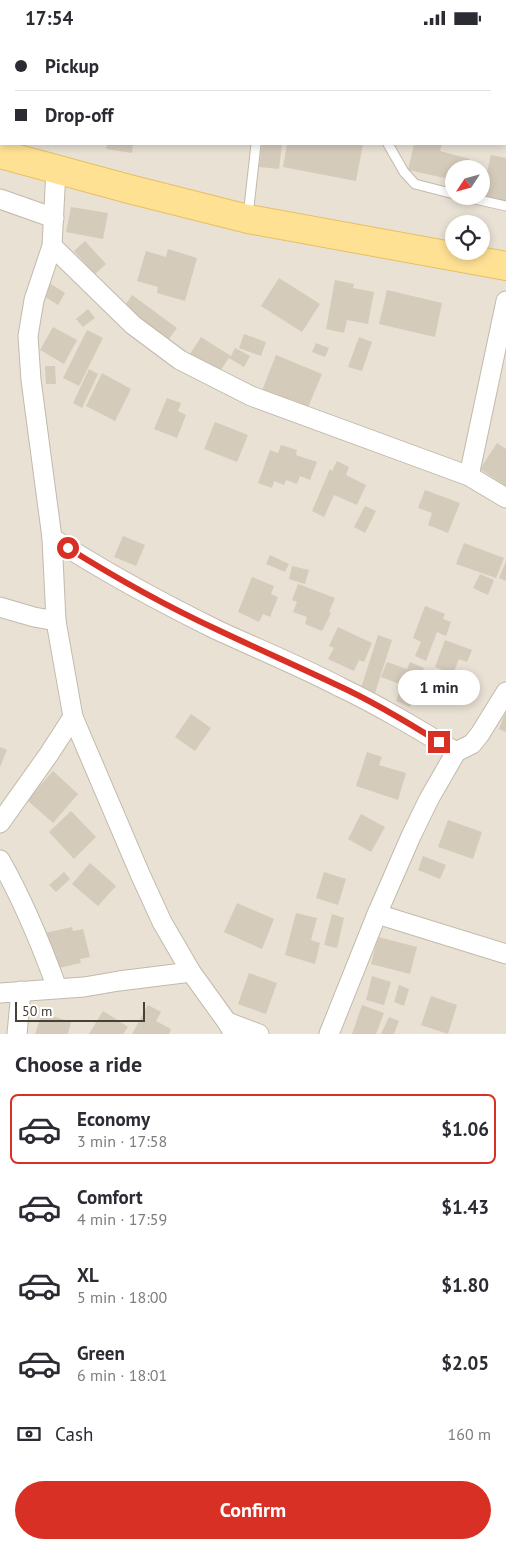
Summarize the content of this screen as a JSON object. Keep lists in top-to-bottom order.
{
  "scale_bar": "50 m",
  "north": "bottom left",
  "page": {
    "status": "17:54",
    "banner": ["Pickup", "Drop-off"],
    "bubble": "1 min",
    "scale": "50 m",
    "heading": "Choose a ride",
    "list": [
      {
        "name": "Economy",
        "note": "3 min · 17:58",
        "value": "$1.06"
      },
      {
        "name": "Comfort",
        "note": "4 min · 17:59",
        "value": "$1.43"
      },
      {
        "name": "XL",
        "note": "5 min · 18:00",
        "value": "$1.80"
      },
      {
        "name": "Green",
        "note": "6 min · 18:01",
        "value": "$2.05"
      }
    ],
    "pay": ["Cash", "160 m"],
    "buttons": "Confirm"
  }
}
